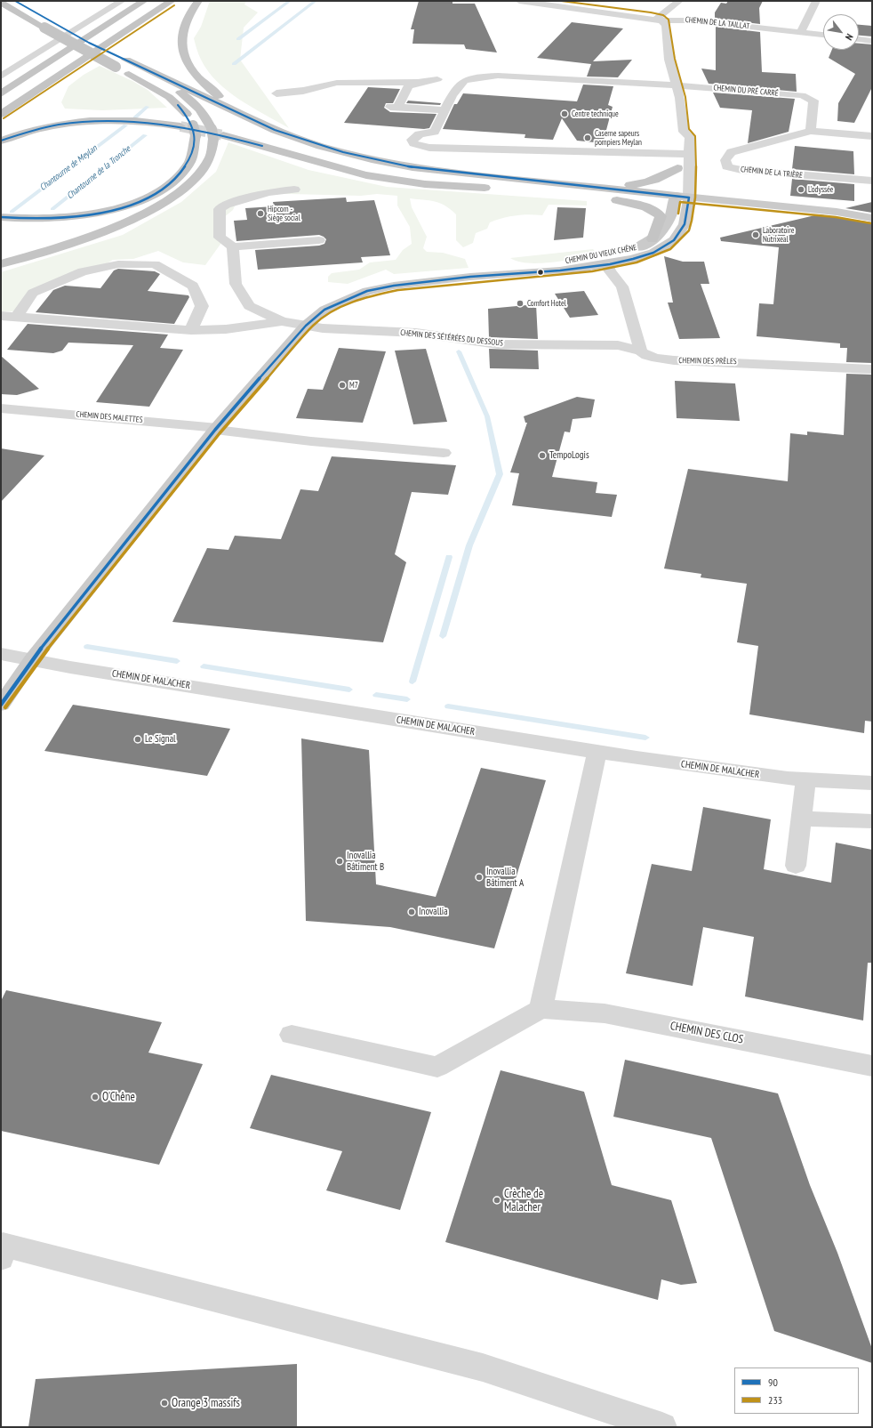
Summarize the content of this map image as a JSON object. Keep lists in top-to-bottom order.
{
  "streets": {
    "main road": ["CHEMIN DU VIEUX CHÊNE"],
    "street": [
      "CHEMIN DE LA TAILLAT",
      "CHEMIN DU PRÉ CARRÉ",
      "CHEMIN DE LA TRIÈRE",
      "CHEMIN DES SÉTÉRÉES DU DESSOUS",
      "CHEMIN DES PRÊLES",
      "CHEMIN DES MALETTES",
      "CHEMIN DE MALACHER",
      "CHEMIN DES CLOS"
    ]
  },
  "crossings": [
    ["CHEMIN DE LA TAILLAT", "CHEMIN DU VIEUX CHÊNE"],
    ["CHEMIN DU PRÉ CARRÉ", "CHEMIN DE LA TRIÈRE"],
    ["CHEMIN DU PRÉ CARRÉ", "CHEMIN DU VIEUX CHÊNE"],
    ["CHEMIN DU VIEUX CHÊNE", "CHEMIN DES SÉTÉRÉES DU DESSOUS"],
    ["CHEMIN DU VIEUX CHÊNE", "CHEMIN DES MALETTES"],
    ["CHEMIN DU VIEUX CHÊNE", "CHEMIN DE MALACHER"],
    ["CHEMIN DES SÉTÉRÉES DU DESSOUS", "CHEMIN DES PRÊLES"]
  ],
  "water": ["Chantourne de Meylan", "Chantourne de la Tronche"],
  "places": [
    "Centre technique",
    "Caserne sapeurs pompiers Meylan",
    "L'odyssée",
    "Hipcom - Siège social",
    "Laboratoire Nutrixeal",
    "Comfort Hotel",
    "M7",
    "TempoLogis",
    "Le Signal",
    "Inovallia Bâtiment B",
    "Inovallia Bâtiment A",
    "Inovallia",
    "O'Chêne",
    "Crèche de Malacher",
    "Orange 3 massifs"
  ],
  "lines": ["transit line 90", "transit line 233"],
  "legend": ["90", "233"],
  "north": "bottom right"
}
